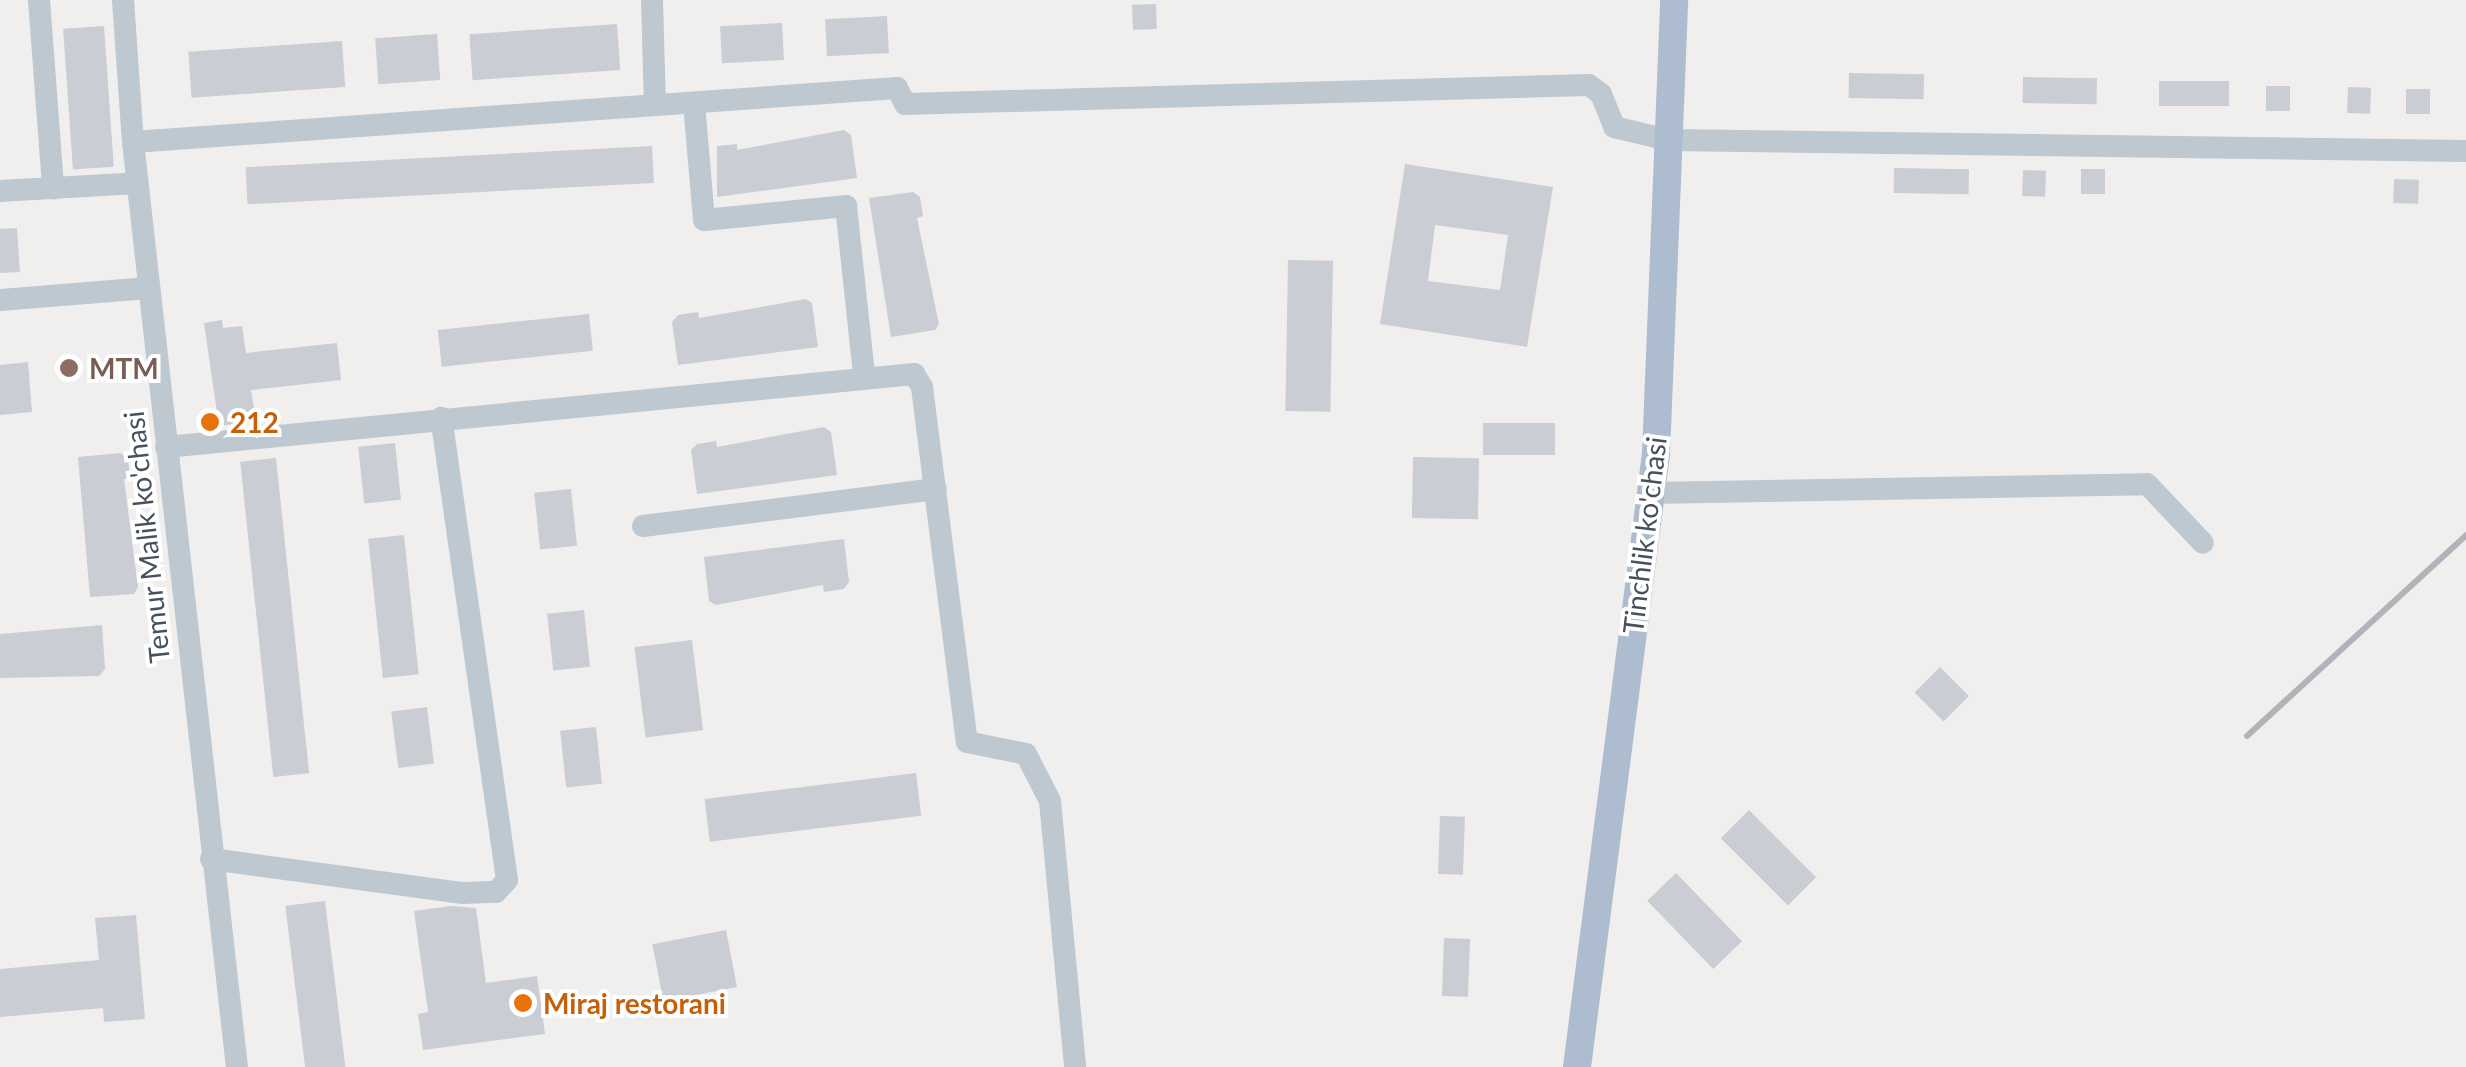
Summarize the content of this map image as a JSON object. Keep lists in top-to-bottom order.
{
  "streets": {
    "main road": ["Tinchlik ko'chasi"],
    "street": ["Temur Malik ko'chasi"]
  },
  "places": ["MTM", "212", "Miraj restorani"]
}
